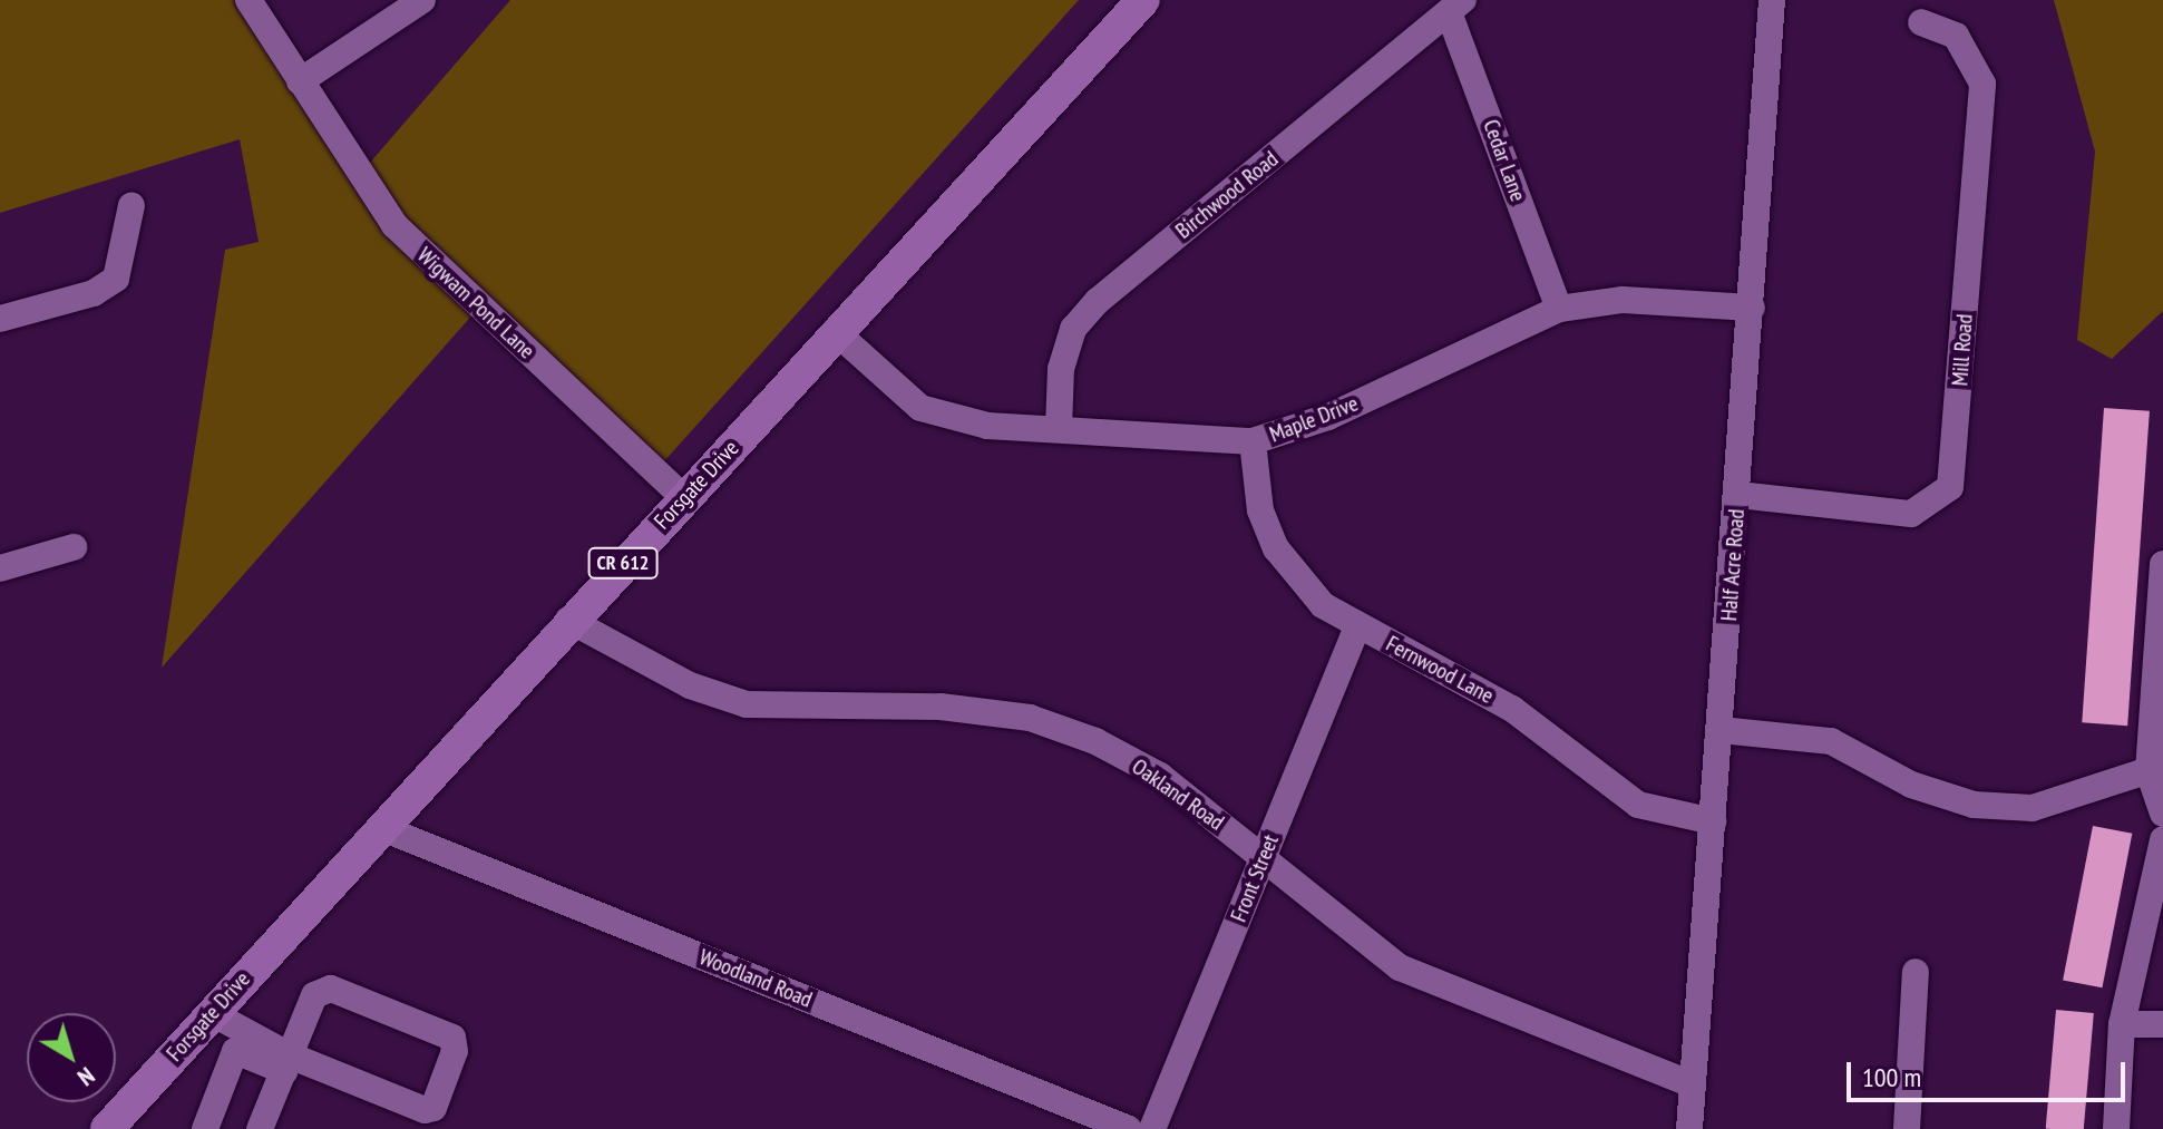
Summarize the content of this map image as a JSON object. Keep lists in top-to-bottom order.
{
  "streets": {
    "main road": ["Forsgate Drive", "CR 612"],
    "street": [
      "Cedar Lane",
      "Birchwood Road",
      "Wigwam Pond Lane",
      "Mill Road",
      "Maple Drive",
      "Half Acre Road",
      "Fernwood Lane",
      "Oakland Road",
      "Front Street",
      "Woodland Road"
    ]
  },
  "crossings": [
    ["Cedar Lane", "Birchwood Road"],
    ["Cedar Lane", "Maple Drive"],
    ["Birchwood Road", "Maple Drive"],
    ["Wigwam Pond Lane", "Forsgate Drive"],
    ["Mill Road", "Half Acre Road"],
    ["Maple Drive", "Forsgate Drive"],
    ["Maple Drive", "Half Acre Road"],
    ["Maple Drive", "Fernwood Lane"],
    ["Forsgate Drive", "Oakland Road"],
    ["Forsgate Drive", "Woodland Road"],
    ["Half Acre Road", "Fernwood Lane"],
    ["Half Acre Road", "Oakland Road"],
    ["Fernwood Lane", "Front Street"],
    ["Oakland Road", "Front Street"]
  ],
  "scale_bar": "100 m",
  "north": "bottom right"
}
